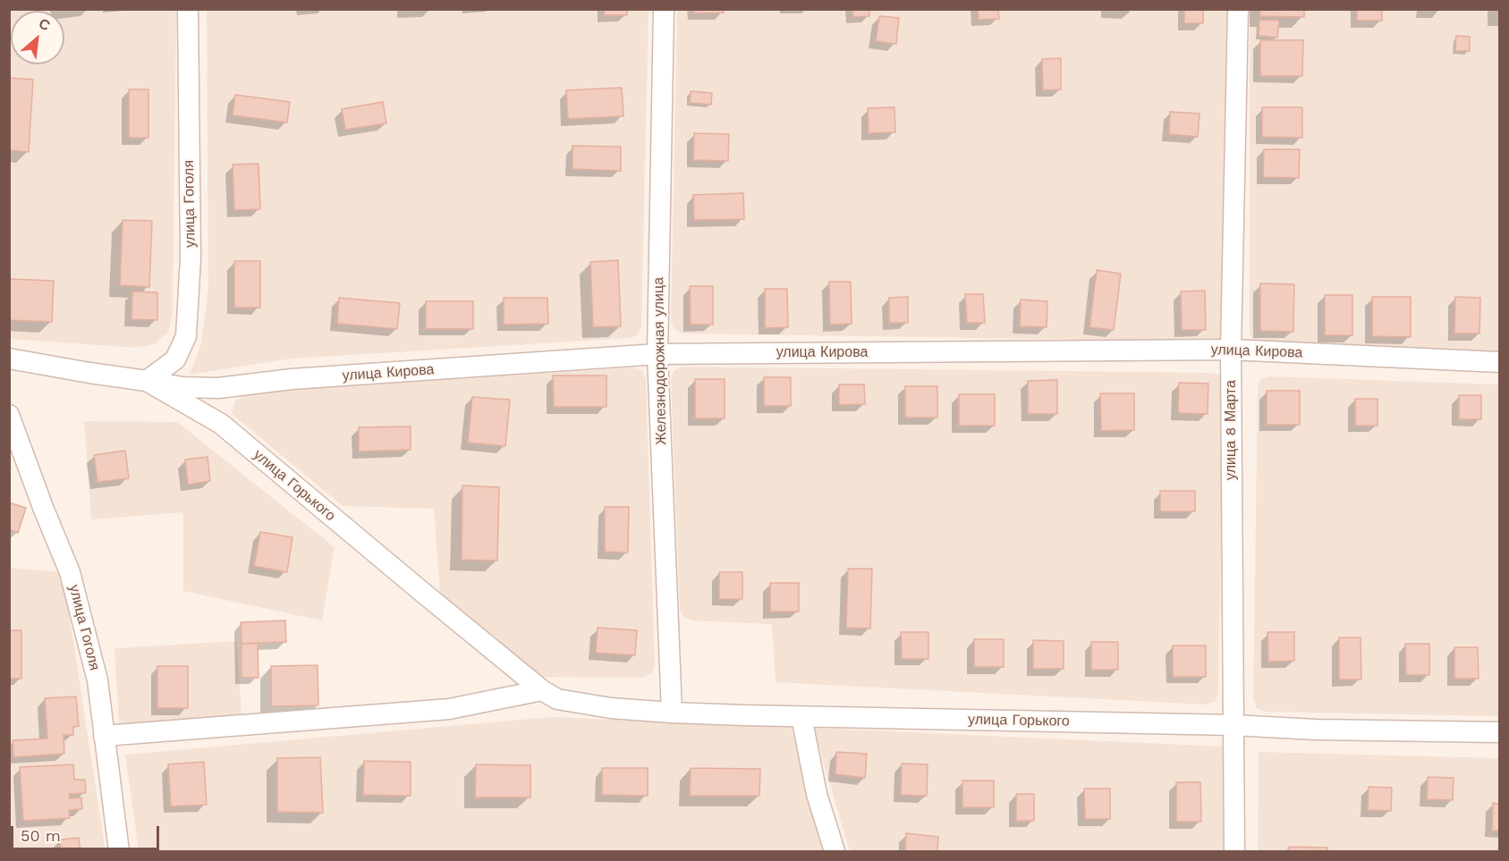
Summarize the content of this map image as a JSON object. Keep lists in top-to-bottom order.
{
  "streets": {
    "street": [
      "улица Гоголя",
      "улица Кирова",
      "Железнодорожная улица",
      "улица 8 Марта",
      "улица Горького"
    ]
  },
  "crossings": [
    ["улица Гоголя", "улица Кирова"],
    ["улица Гоголя", "улица Горького"],
    ["улица Кирова", "Железнодорожная улица"],
    ["улица Кирова", "улица 8 Марта"],
    ["улица Кирова", "улица Горького"],
    ["Железнодорожная улица", "улица Горького"],
    ["улица 8 Марта", "улица Горького"]
  ],
  "scale_bar": "50 m",
  "north": "top right"
}
